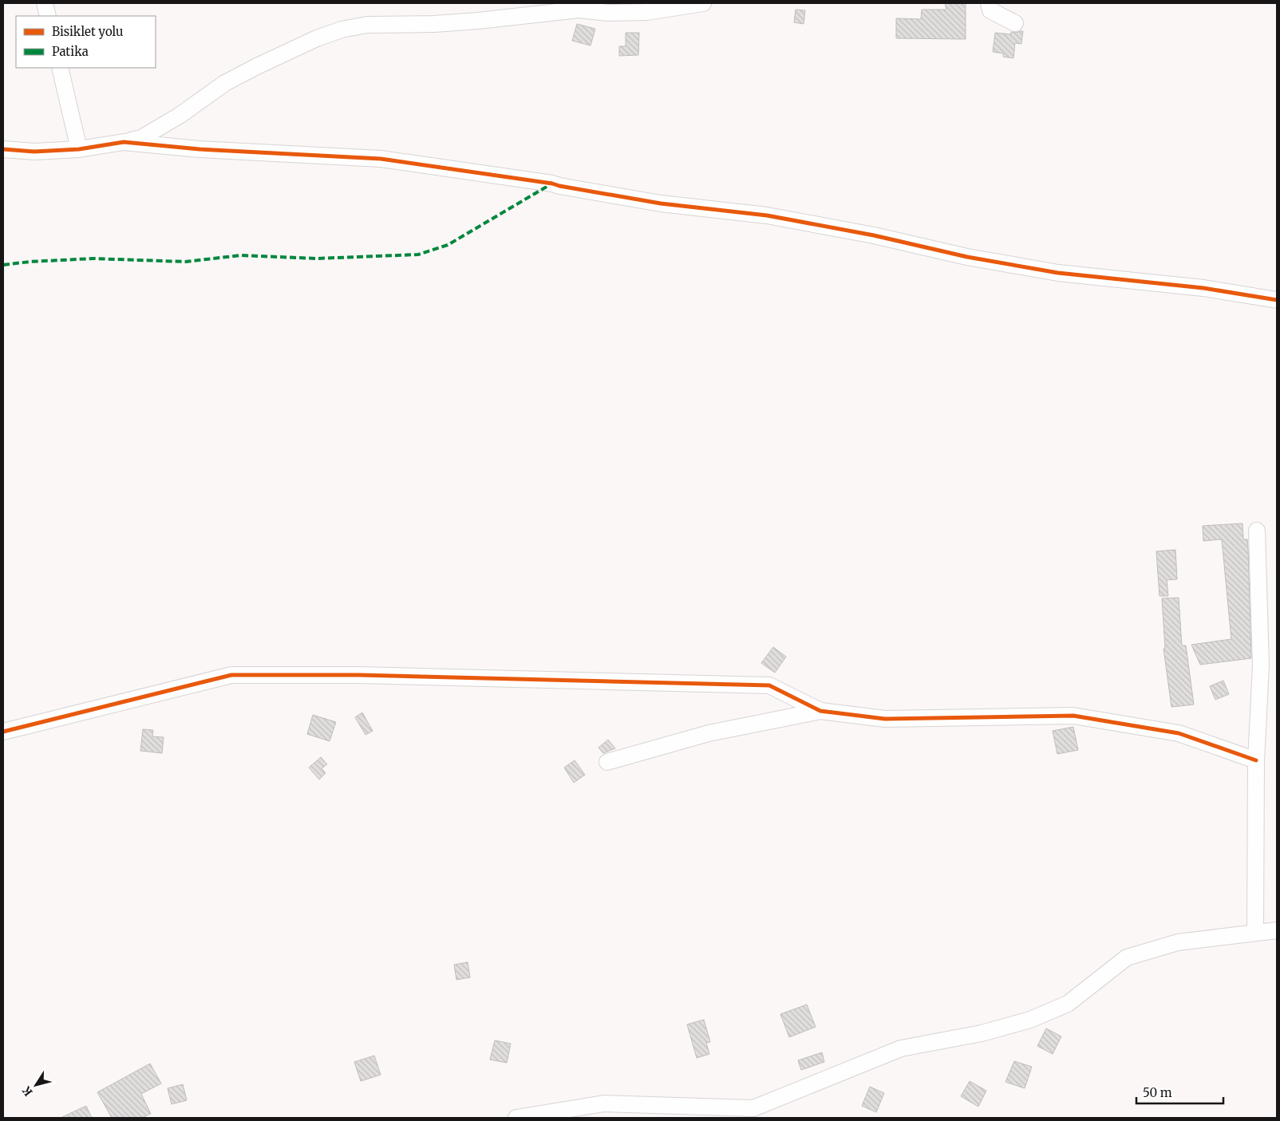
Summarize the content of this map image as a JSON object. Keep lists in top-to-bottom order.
{
  "legend": ["Bisiklet yolu", "Patika"],
  "scale_bar": "50 m",
  "north": "bottom left"
}
